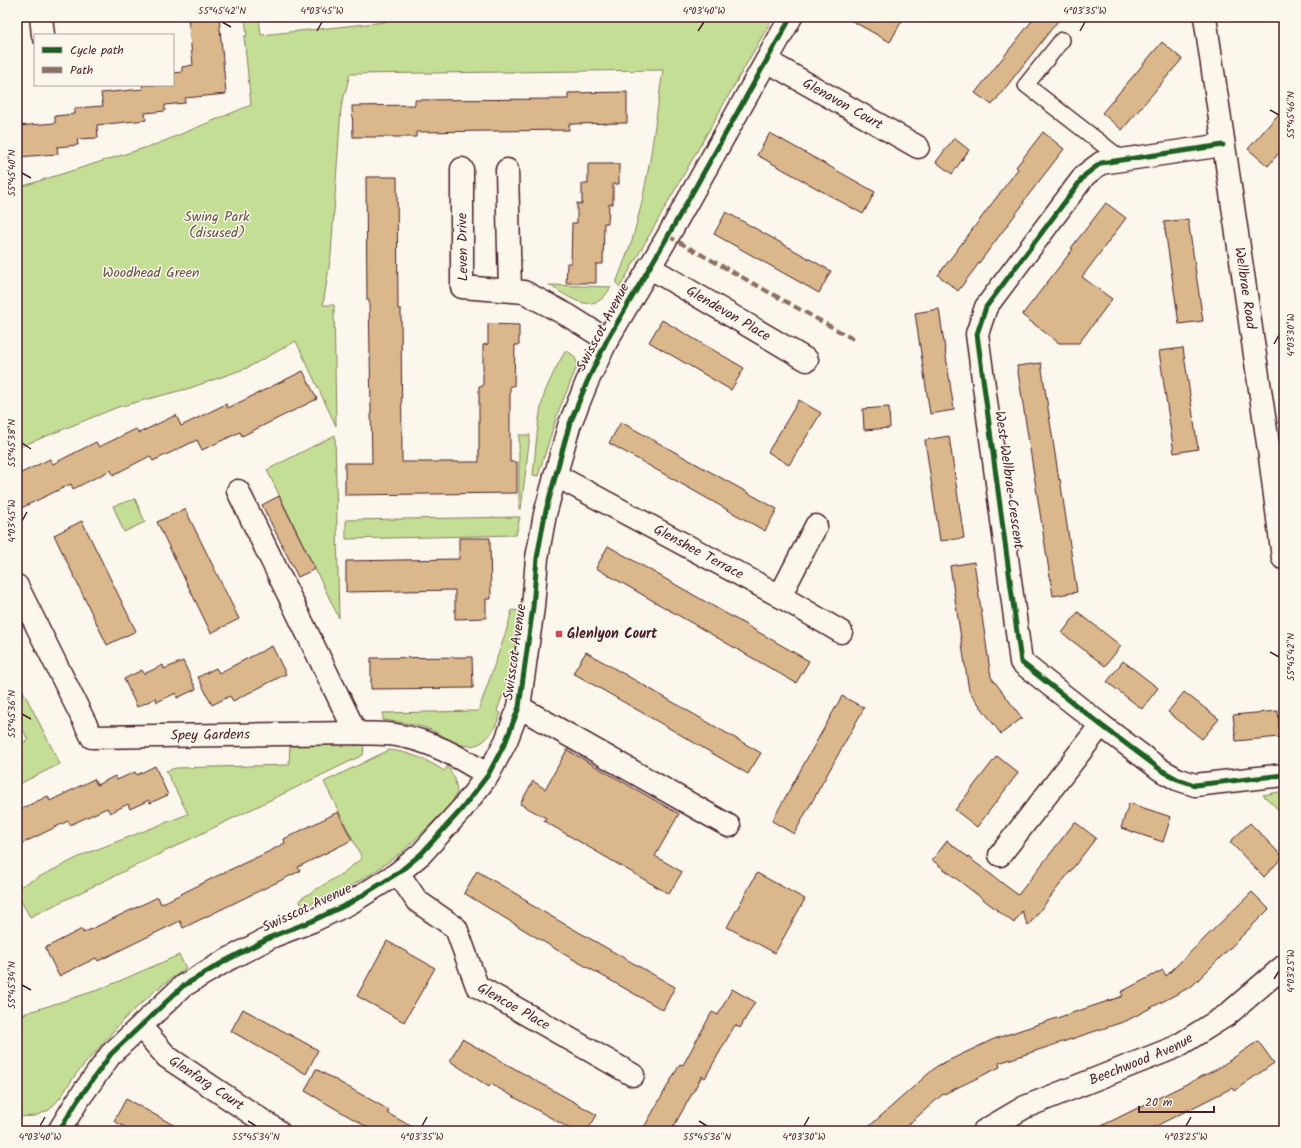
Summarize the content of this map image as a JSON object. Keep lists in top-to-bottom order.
{
  "streets": {
    "street": [
      "Glenavon Court",
      "Leven Drive",
      "Wellbrae Road",
      "Glendevon Place",
      "Swisscot Avenue",
      "West Wellbrae Crescent",
      "Glenshee Terrace",
      "Spey Gardens",
      "Glencoe Place",
      "Beechwood Avenue",
      "Glenfarg Court"
    ]
  },
  "crossings": [
    ["Glenavon Court", "Swisscot Avenue"],
    ["Leven Drive", "Swisscot Avenue"],
    ["Wellbrae Road", "West Wellbrae Crescent"],
    ["Glendevon Place", "Swisscot Avenue"],
    ["Swisscot Avenue", "Glenshee Terrace"],
    ["Swisscot Avenue", "Spey Gardens"],
    ["Swisscot Avenue", "Glencoe Place"],
    ["Swisscot Avenue", "Glenfarg Court"]
  ],
  "parks": ["Swing Park (disused)", "Woodhead Green"],
  "places": {
    "transit": ["Glenlyon Court"]
  },
  "legend": ["Cycle path", "Path"],
  "scale_bar": "20 m",
  "coordinates": [
    "55°45'42\"N",
    "4°03'45\"W",
    "4°03'40\"W",
    "4°03'35\"W",
    "55°45'46\"N",
    "55°45'40\"N",
    "4°03'30\"W",
    "55°45'38\"N",
    "55°45'36\"N",
    "4°03'25\"W",
    "55°45'34\"N"
  ]
}
